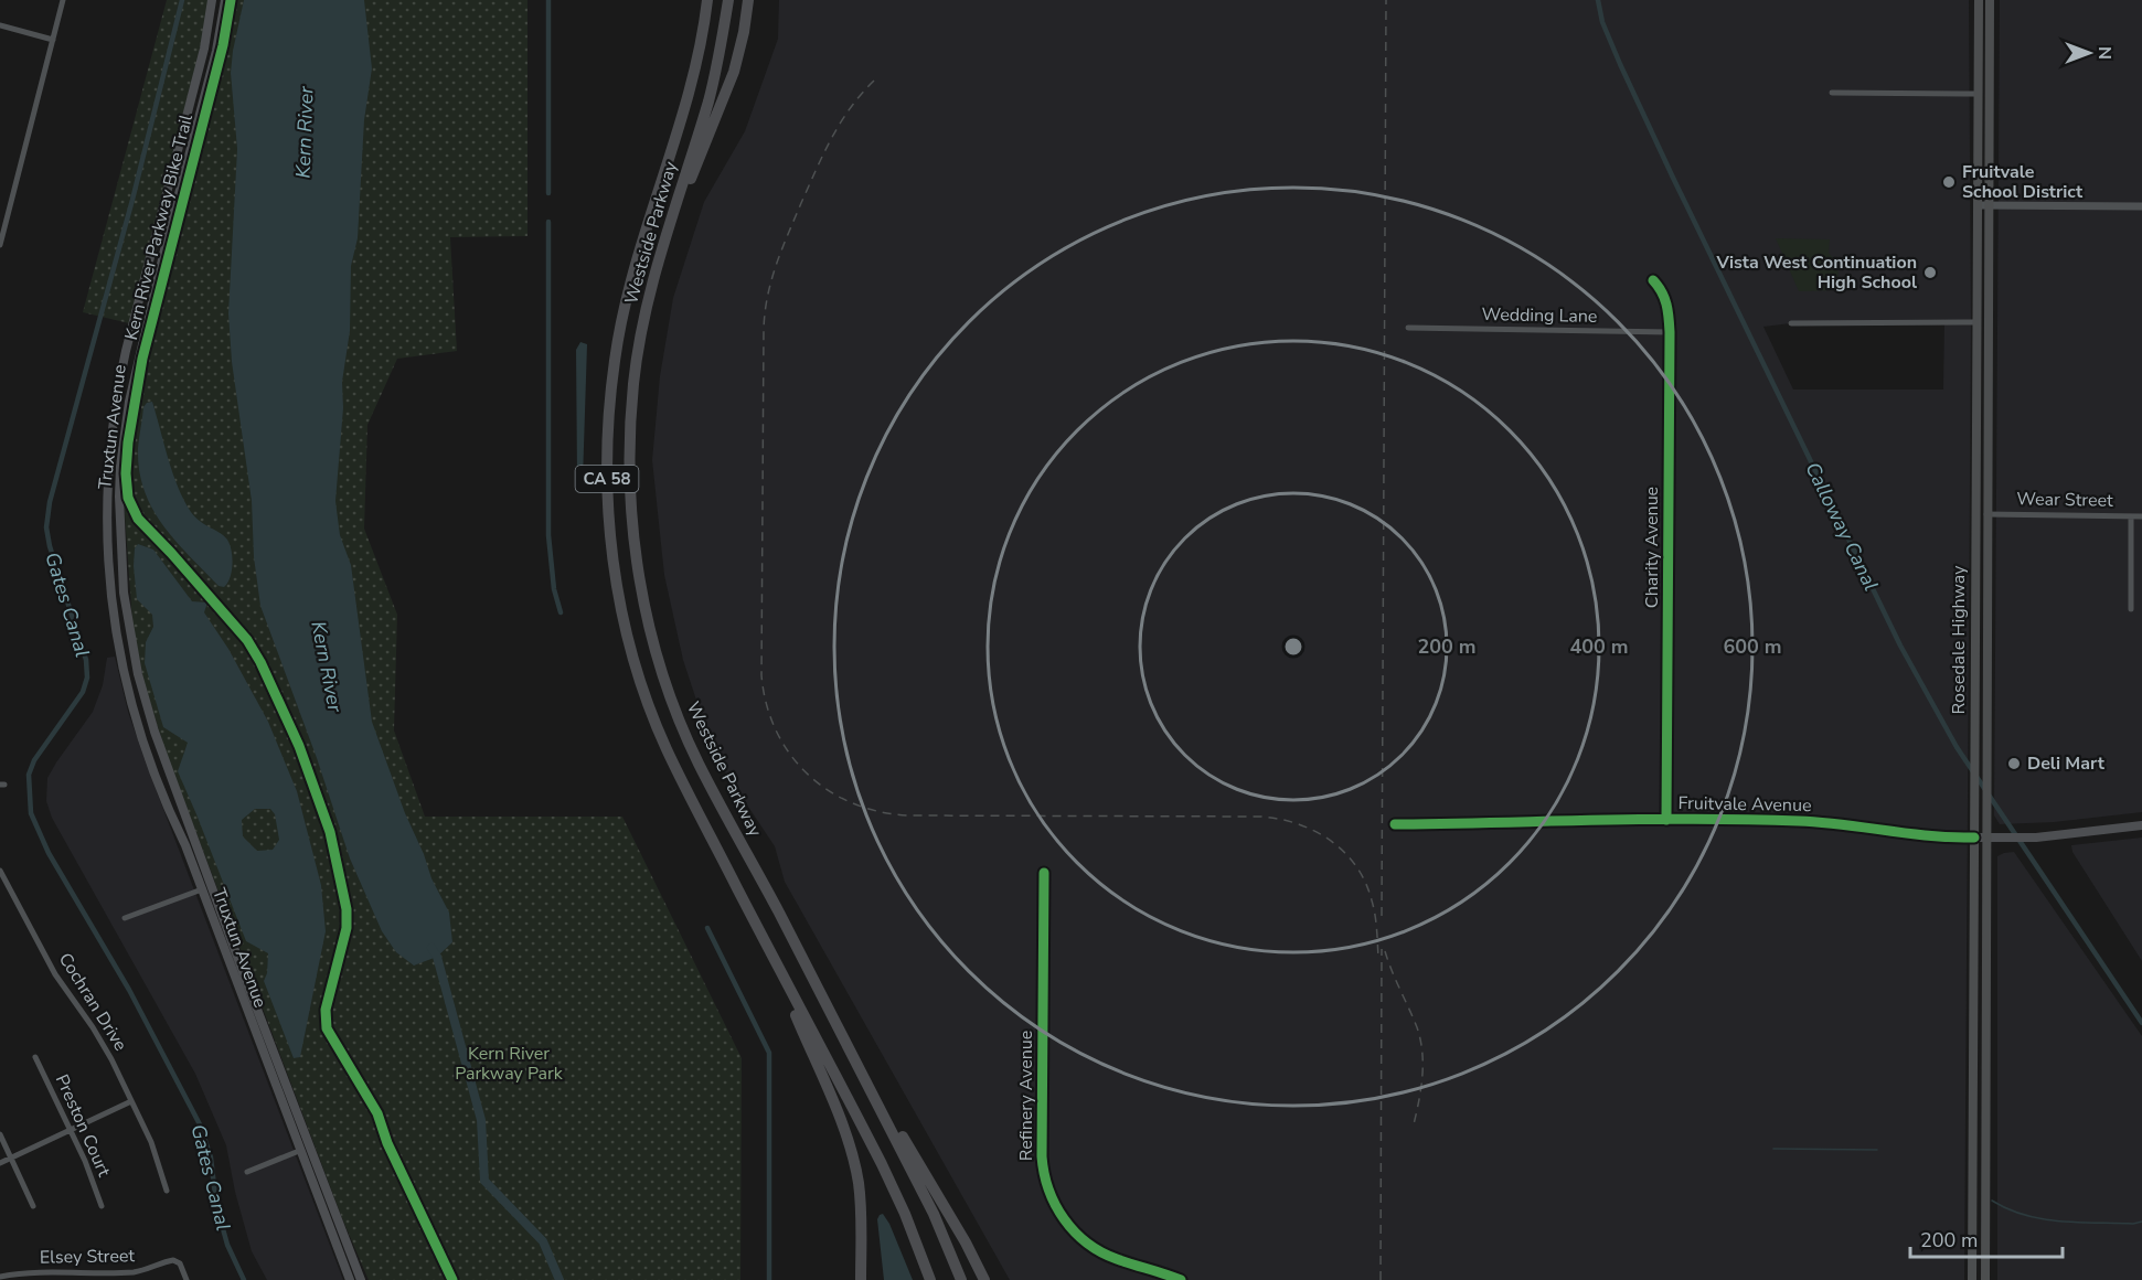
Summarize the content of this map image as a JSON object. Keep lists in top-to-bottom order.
{
  "streets": {
    "highway": ["Westside Parkway", "CA 58"],
    "main road": ["Truxtun Avenue", "Rosedale Highway", "Fruitvale Avenue"],
    "street": [
      "Wedding Lane",
      "Wear Street",
      "Charity Avenue",
      "Cochran Drive",
      "Refinery Avenue",
      "Preston Court",
      "Elsey Street"
    ],
    "cycle path": ["Kern River Parkway Bike Trail"]
  },
  "crossings": [
    ["Wedding Lane", "Charity Avenue"],
    ["Wear Street", "Rosedale Highway"],
    ["Charity Avenue", "Fruitvale Avenue"],
    ["Rosedale Highway", "Fruitvale Avenue"]
  ],
  "water": ["Kern River", "Calloway Canal", "Gates Canal"],
  "parks": ["Kern River Parkway Park"],
  "places": ["Fruitvale School District", "Vista West Continuation High School", "Deli Mart"],
  "scale_bar": "200 m",
  "north": "right",
  "rings": ["200 m", "400 m", "600 m"]
}
